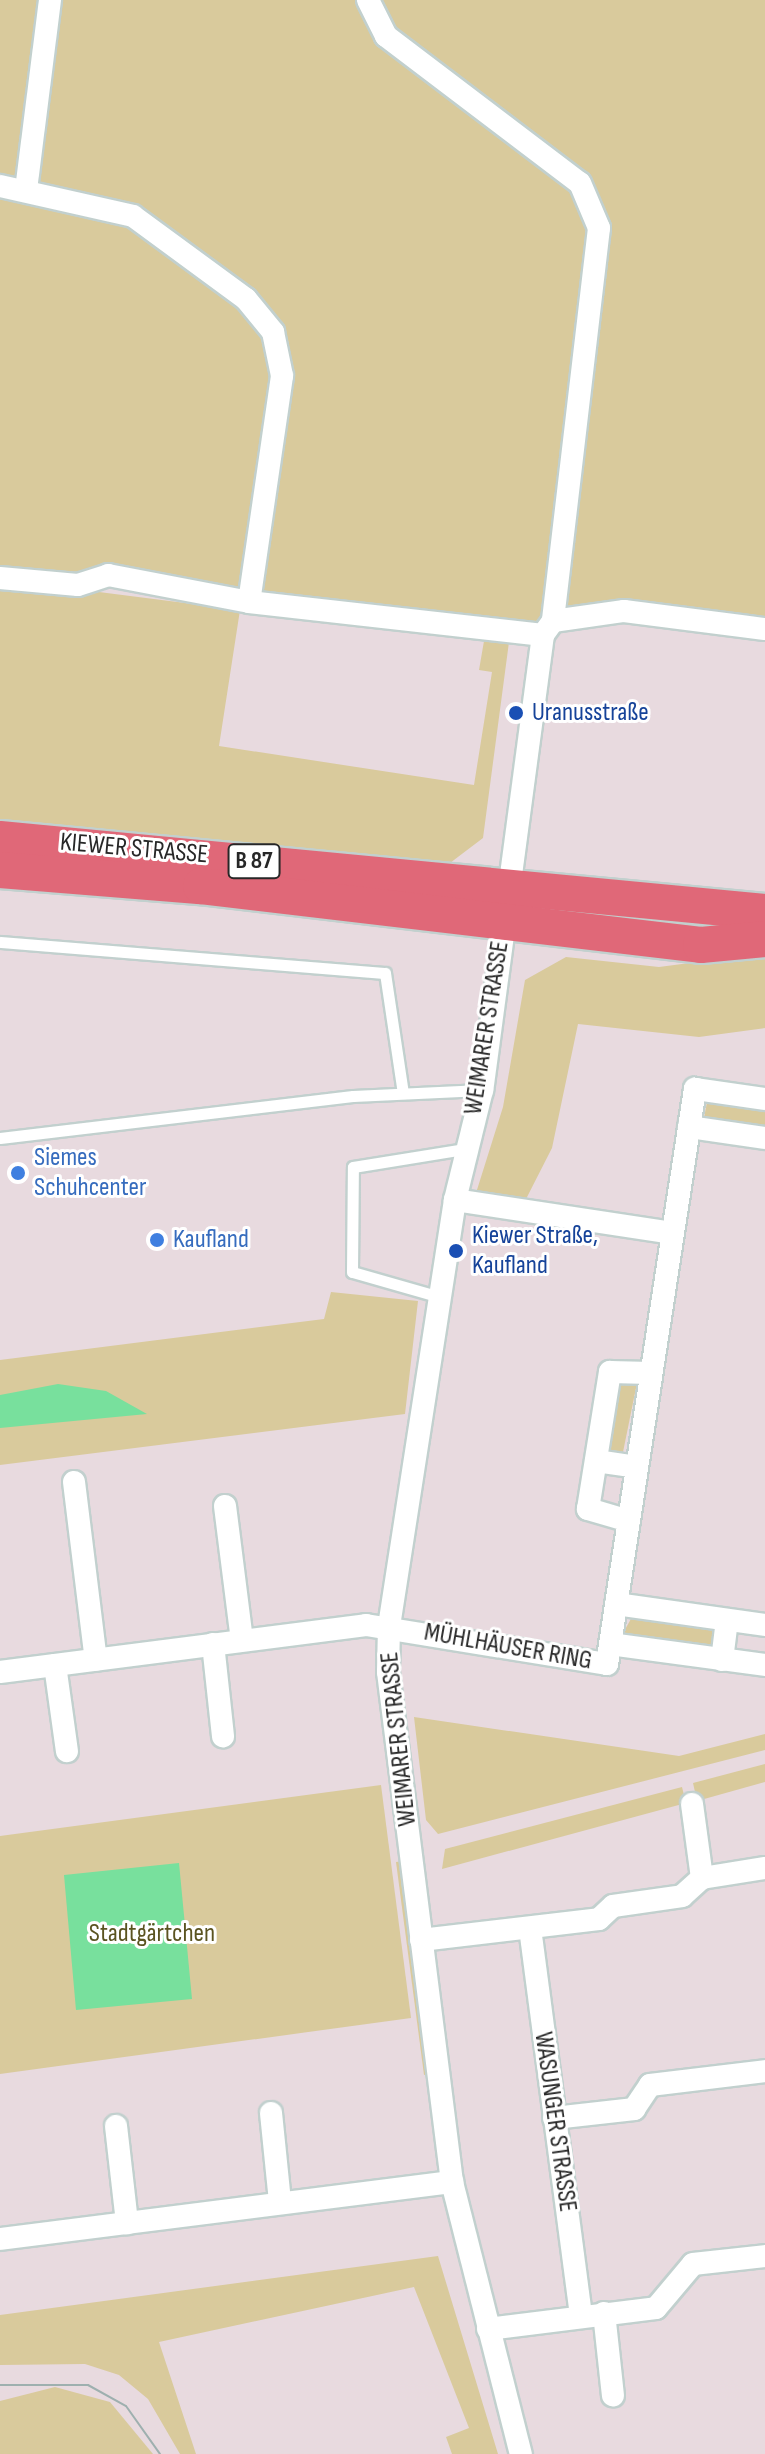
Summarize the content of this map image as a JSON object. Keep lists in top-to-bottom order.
{
  "streets": {
    "main road": ["KIEWER STRASSE", "B 87"],
    "street": ["WEIMARER STRASSE", "MÜHLHÄUSER RING", "WASUNGER STRASSE"]
  },
  "crossings": [
    ["KIEWER STRASSE", "WEIMARER STRASSE"],
    ["WEIMARER STRASSE", "MÜHLHÄUSER RING"]
  ],
  "parks": ["Stadtgärtchen"],
  "places": [
    "Uranusstraße",
    "Siemes Schuhcenter",
    "Kaufland",
    "Kiewer Straße, Kaufland"
  ]
}
